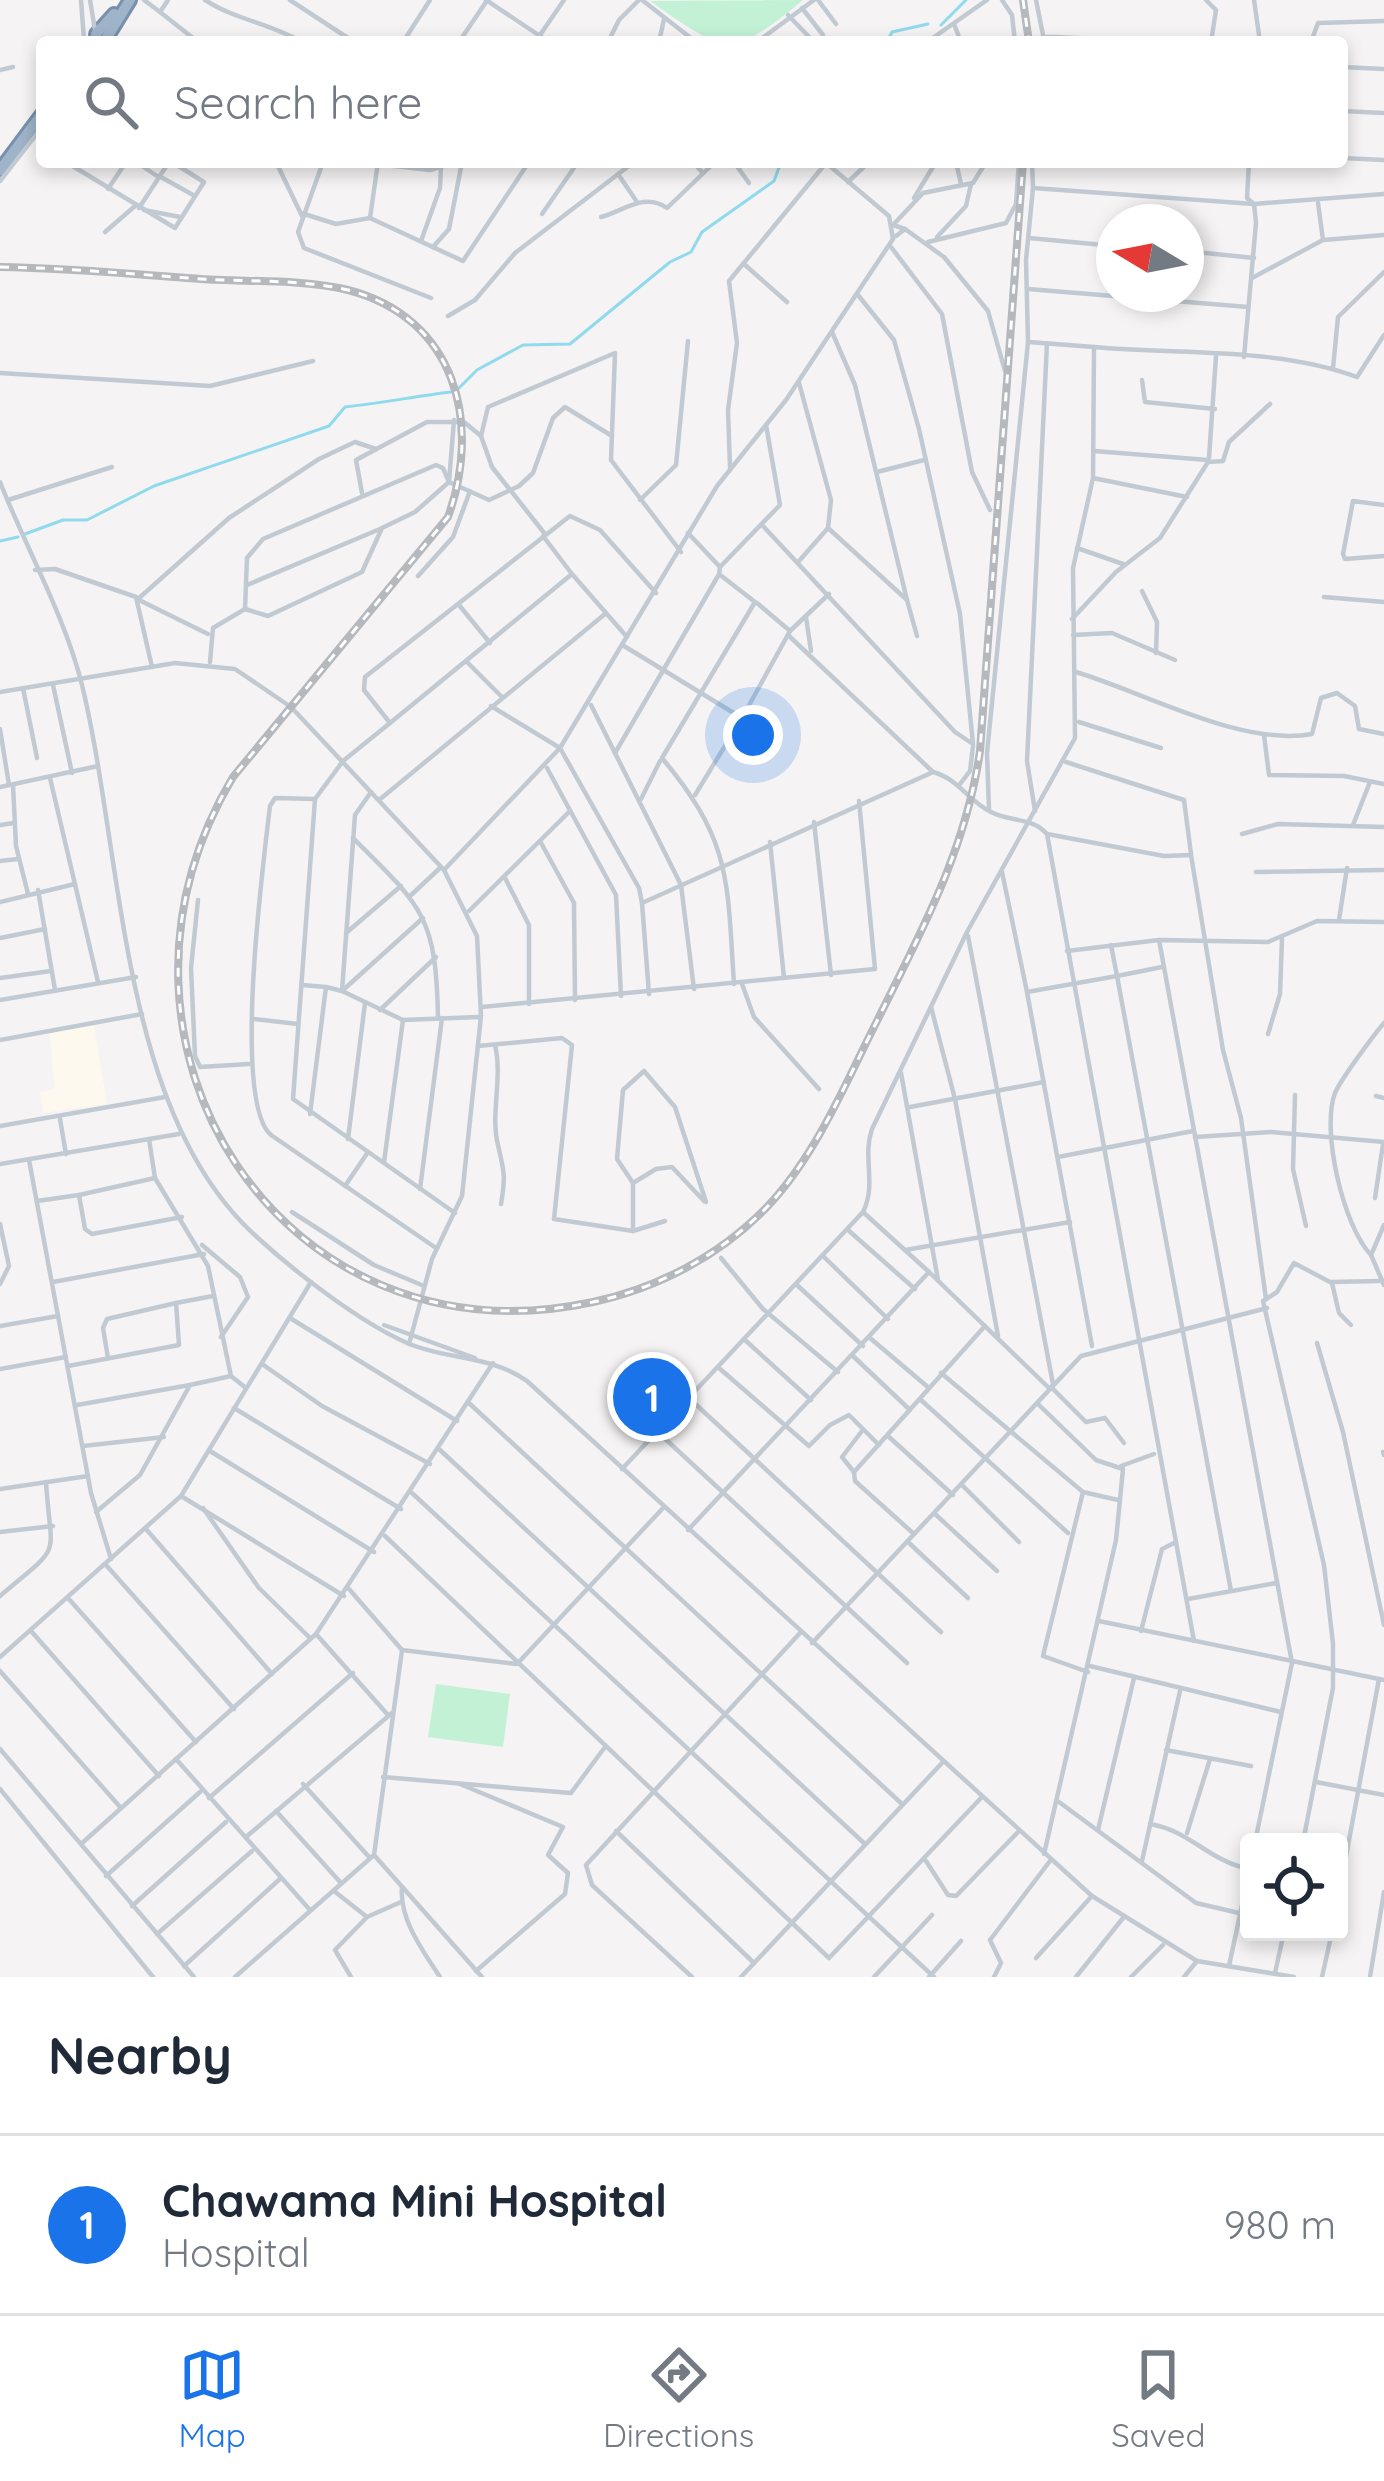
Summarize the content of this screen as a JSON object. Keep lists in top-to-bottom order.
{
  "north": "left",
  "page": {
    "search": "Search here",
    "pins": "1",
    "heading": "Nearby",
    "list": [
      {
        "mark": "1",
        "name": "Chawama Mini Hospital",
        "note": "Hospital",
        "value": "980 m"
      }
    ],
    "nav": ["Map", "Directions", "Saved"]
  }
}
